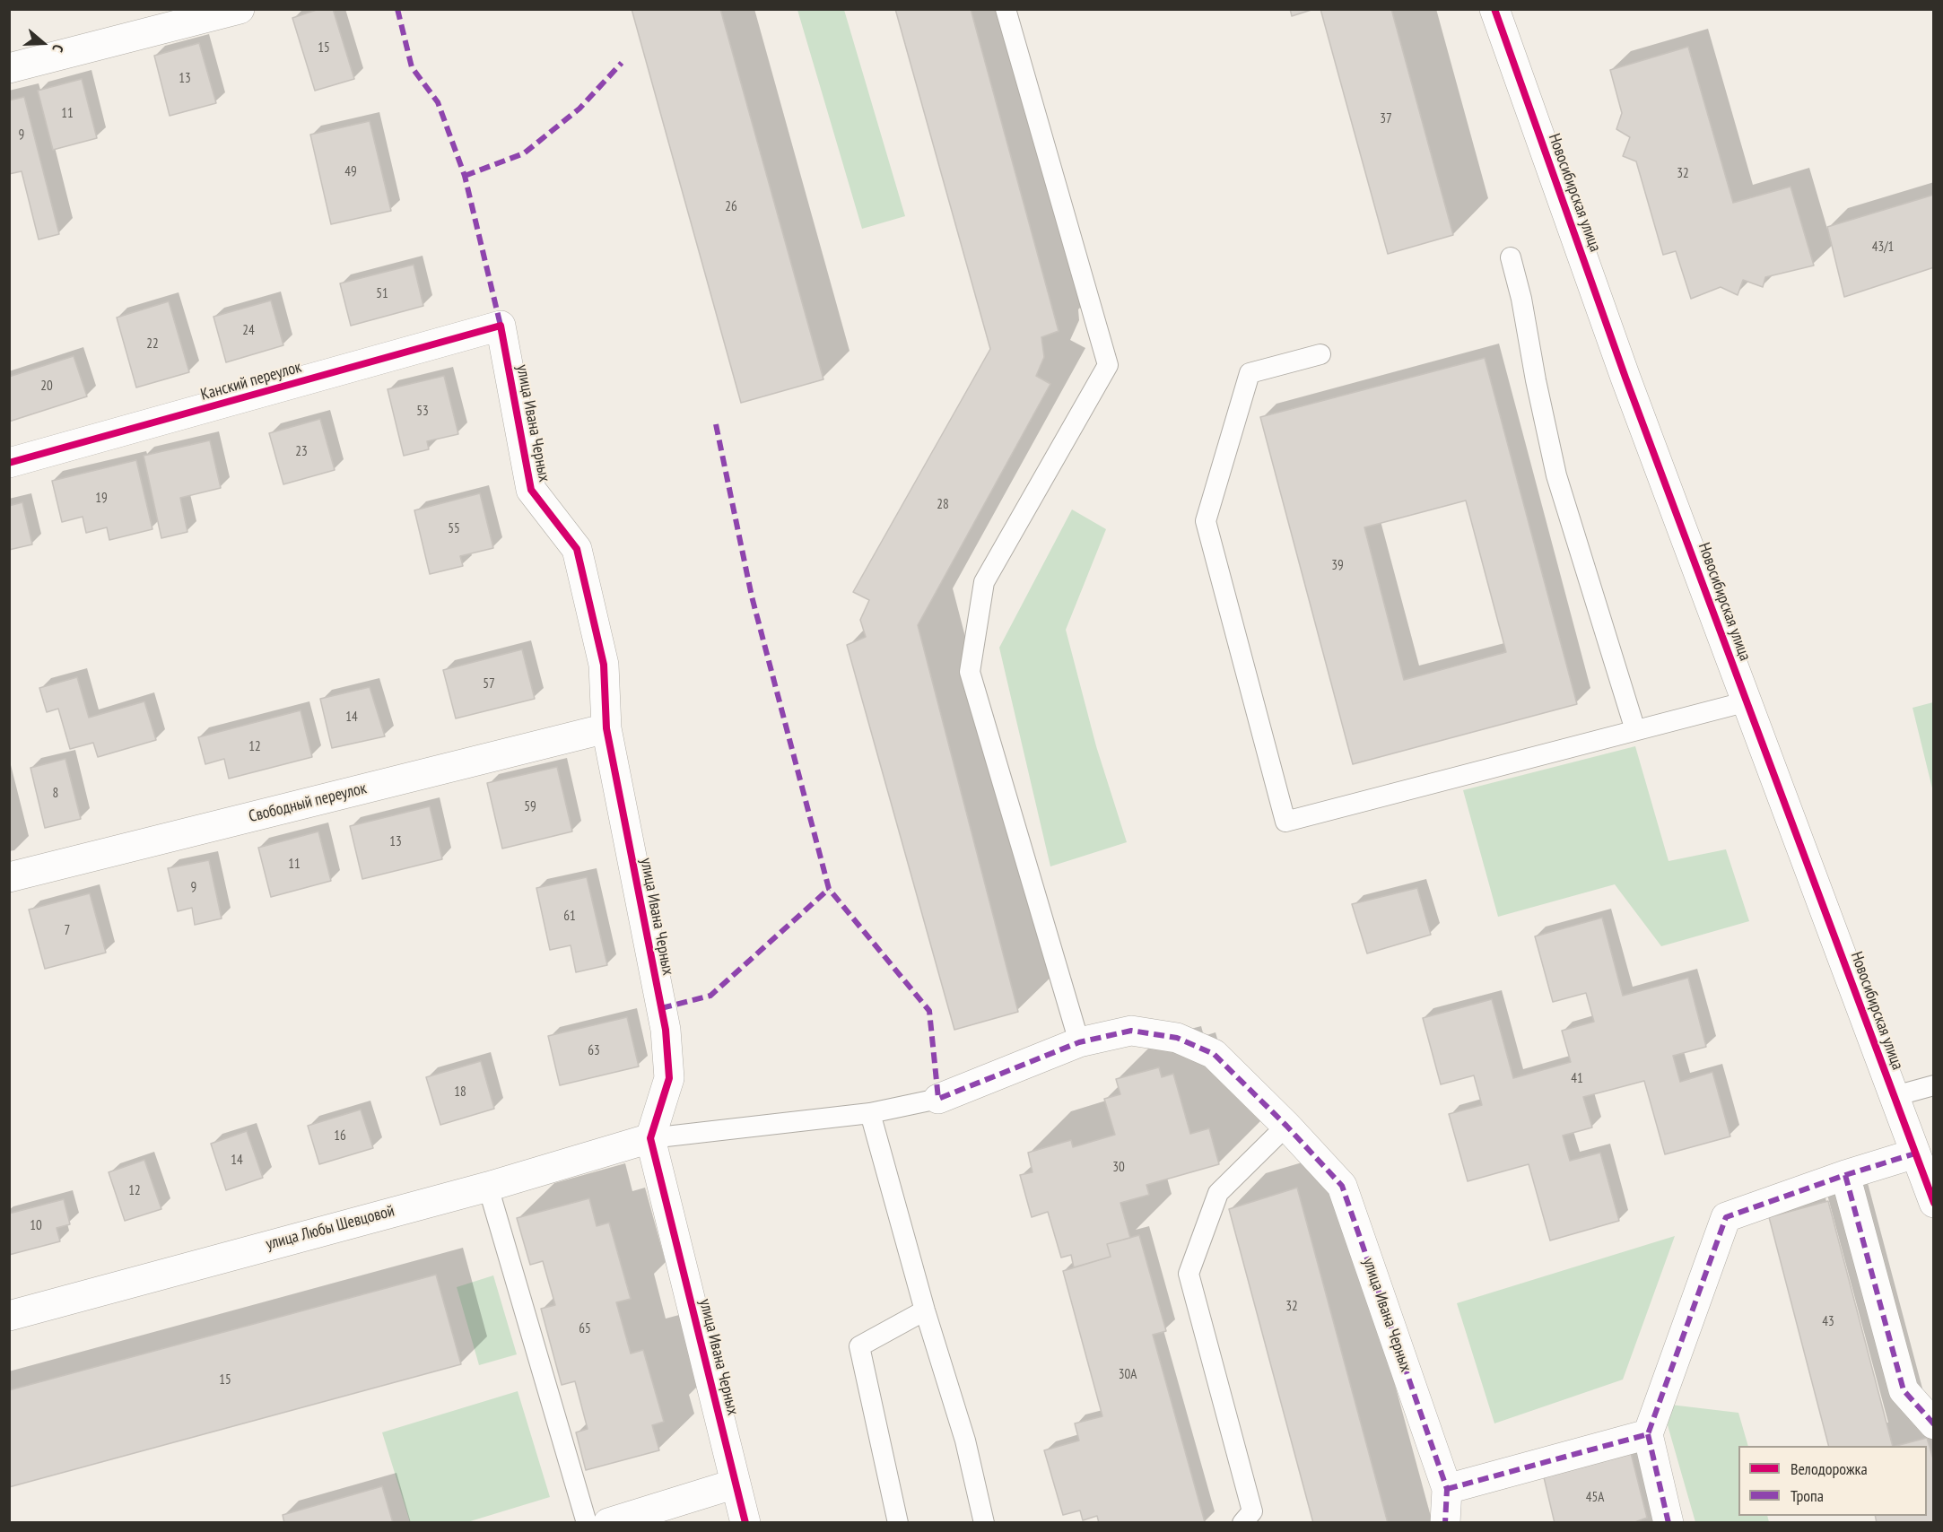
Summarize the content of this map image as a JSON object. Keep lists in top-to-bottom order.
{
  "streets": {
    "street": [
      "Новосибирская улица",
      "Канский переулок",
      "улица Ивана Черных",
      "Свободный переулок",
      "улица Любы Шевцовой"
    ]
  },
  "crossings": [
    ["Канский переулок", "улица Ивана Черных"],
    ["улица Ивана Черных", "Свободный переулок"],
    ["улица Ивана Черных", "улица Любы Шевцовой"]
  ],
  "house_numbers": [
    "15",
    "13",
    "11",
    "37",
    "9",
    "49",
    "32",
    "26",
    "43/1",
    "51",
    "24",
    "22",
    "20",
    "53",
    "23",
    "19",
    "28",
    "55",
    "39",
    "57",
    "14",
    "12",
    "8",
    "59",
    "13",
    "11",
    "9",
    "61",
    "7",
    "63",
    "41",
    "18",
    "16",
    "14",
    "30",
    "12",
    "10",
    "32",
    "43",
    "65",
    "30А",
    "15",
    "45А"
  ],
  "legend": ["Велодорожка", "Тропа"],
  "north": "right"
}
